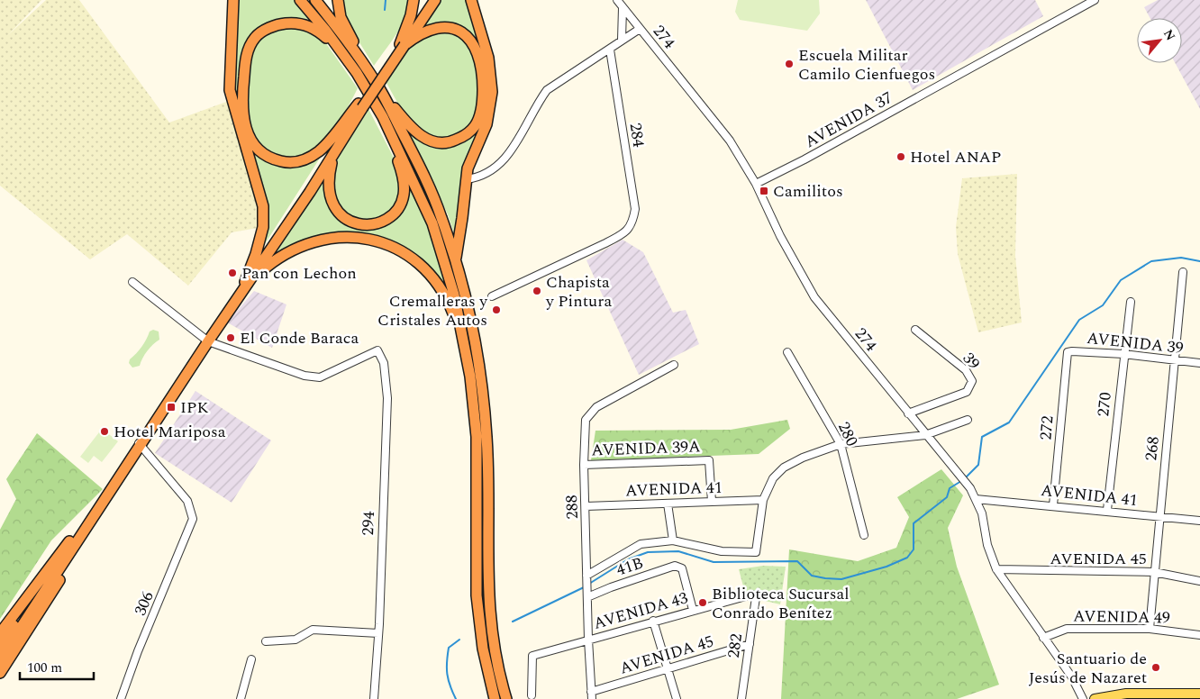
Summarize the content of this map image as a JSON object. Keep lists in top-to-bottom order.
{
  "streets": {
    "street": [
      "274",
      "AVENIDA 37",
      "284",
      "AVENIDA 39",
      "39",
      "270",
      "272",
      "280",
      "AVENIDA 39A",
      "268",
      "AVENIDA 41",
      "288",
      "294",
      "AVENIDA 45",
      "41B",
      "306",
      "AVENIDA 43",
      "AVENIDA 49",
      "282"
    ]
  },
  "crossings": [
    ["274", "AVENIDA 37"],
    ["274", "39"],
    ["274", "AVENIDA 41"],
    ["274", "AVENIDA 45"],
    ["274", "AVENIDA 49"],
    ["AVENIDA 39", "270"],
    ["AVENIDA 39", "272"],
    ["AVENIDA 39", "268"],
    ["270", "AVENIDA 41"],
    ["272", "AVENIDA 41"],
    ["AVENIDA 39A", "AVENIDA 41"],
    ["AVENIDA 39A", "288"],
    ["268", "AVENIDA 41"],
    ["268", "AVENIDA 45"],
    ["268", "AVENIDA 49"],
    ["AVENIDA 41", "288"],
    ["288", "AVENIDA 45"],
    ["288", "41B"],
    ["288", "AVENIDA 43"],
    ["AVENIDA 45", "282"],
    ["41B", "AVENIDA 43"],
    ["AVENIDA 43", "282"]
  ],
  "places": {
    "other": [
      "Escuela Militar Camilo Cienfuegos",
      "Hotel ANAP",
      "Pan con Lechon",
      "Chapista y Pintura",
      "Cremalleras y Cristales Autos",
      "El Conde Baraca",
      "Hotel Mariposa",
      "Biblioteca Sucursal Conrado Benítez",
      "Santuario de Jesús de Nazaret"
    ],
    "transit": ["Camilitos", "IPK"]
  },
  "scale_bar": "100 m",
  "north": "top right"
}
